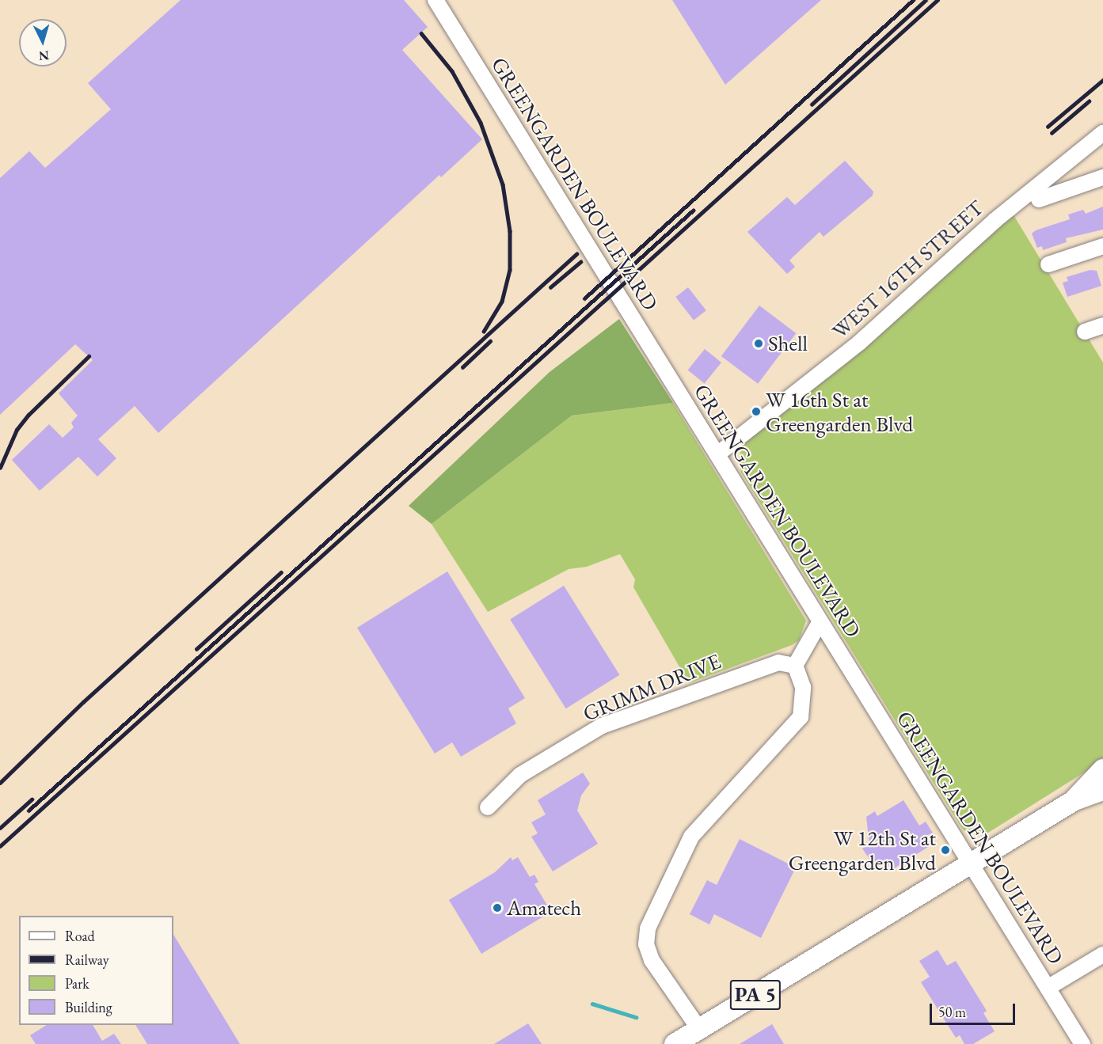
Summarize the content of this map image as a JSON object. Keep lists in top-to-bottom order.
{
  "streets": {
    "main road": ["PA 5"],
    "street": ["GREENGARDEN BOULEVARD", "WEST 16TH STREET", "GRIMM DRIVE"]
  },
  "crossings": [
    ["GREENGARDEN BOULEVARD", "WEST 16TH STREET"],
    ["GREENGARDEN BOULEVARD", "PA 5"]
  ],
  "places": [
    "Shell",
    "W 16th St at Greengarden Blvd",
    "W 12th St at Greengarden Blvd",
    "Amatech"
  ],
  "legend": [
    "Road",
    "Railway",
    "Park",
    "Building"
  ],
  "scale_bar": "50 m",
  "north": "bottom"
}
